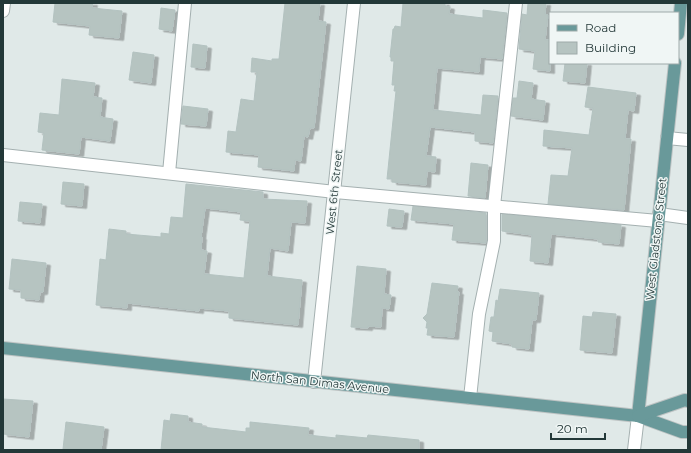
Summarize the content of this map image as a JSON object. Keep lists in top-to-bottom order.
{
  "streets": {
    "main road": ["West Gladstone Street", "North San Dimas Avenue"],
    "street": ["West 6th Street"]
  },
  "crossings": [
    ["West 6th Street", "North San Dimas Avenue"],
    ["West Gladstone Street", "North San Dimas Avenue"]
  ],
  "legend": ["Road", "Building"],
  "scale_bar": "20 m"
}
